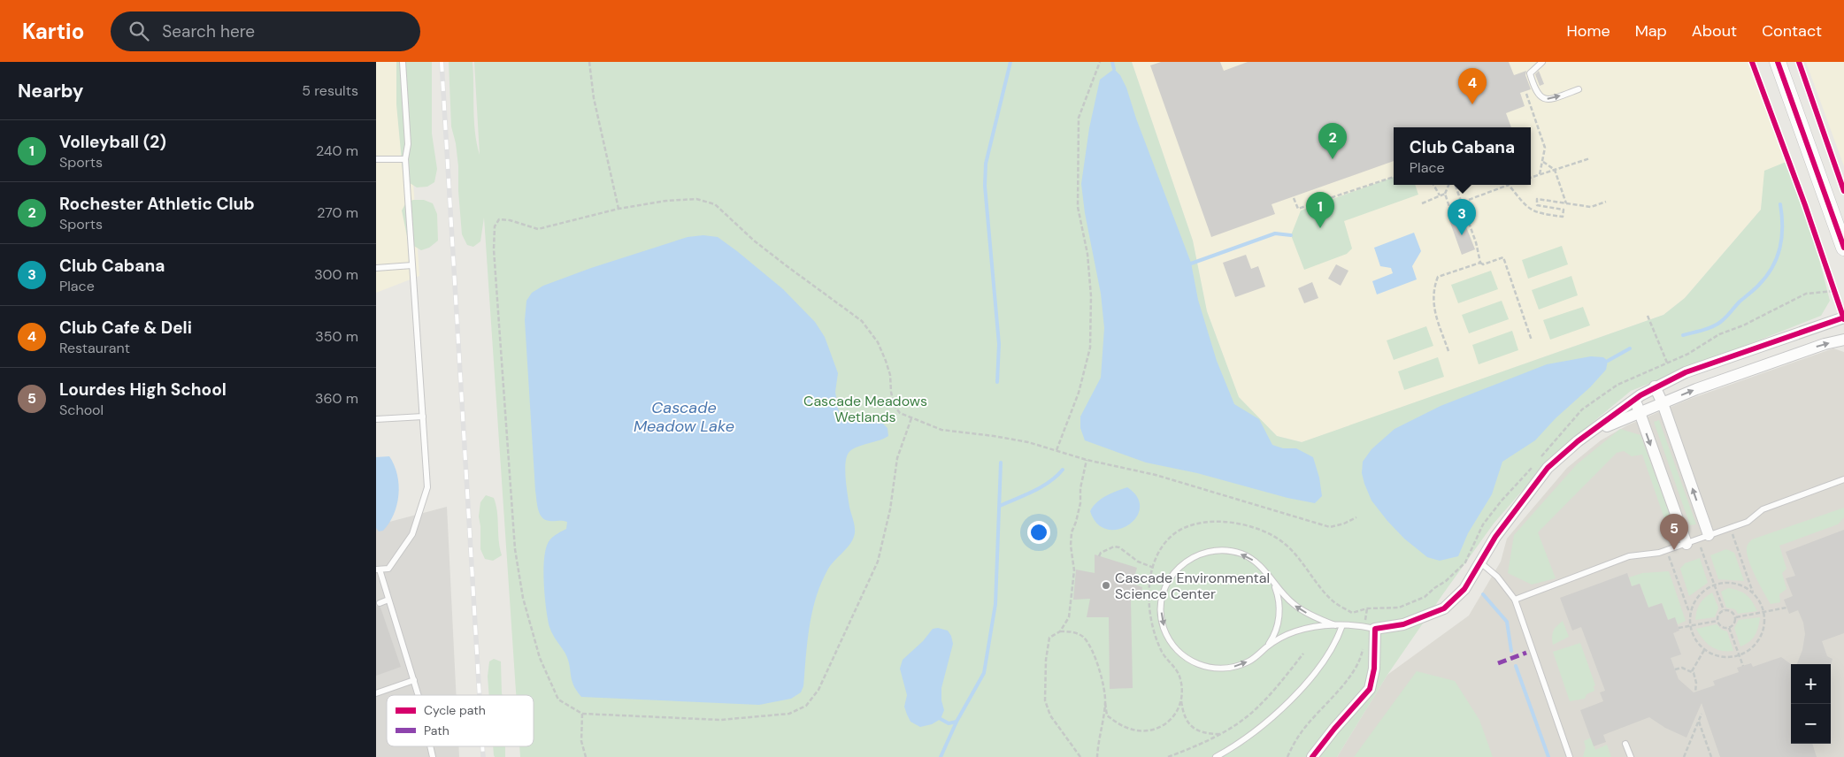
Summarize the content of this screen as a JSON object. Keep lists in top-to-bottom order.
{
  "water": ["Cascade Meadow Lake"],
  "parks": ["Cascade Meadows Wetlands"],
  "places": ["Cascade Environmental Science Center"],
  "legend": ["Cycle path", "Path"],
  "page": {
    "header": "Kartio",
    "search": "Search here",
    "nav": [
      "Home",
      "Map",
      "About",
      "Contact"
    ],
    "heading": ["Nearby", "5 results"],
    "pins": [
      "4",
      "2",
      "1",
      "3",
      "5"
    ],
    "list": [
      {
        "mark": "1",
        "name": "Volleyball (2)",
        "note": "Sports",
        "value": "240 m"
      },
      {
        "mark": "2",
        "name": "Rochester Athletic Club",
        "note": "Sports",
        "value": "270 m"
      },
      {
        "mark": "3",
        "name": "Club Cabana",
        "note": "Place",
        "value": "300 m"
      },
      {
        "mark": "4",
        "name": "Club Cafe & Deli",
        "note": "Restaurant",
        "value": "350 m"
      },
      {
        "mark": "5",
        "name": "Lourdes High School",
        "note": "School",
        "value": "360 m"
      }
    ],
    "popup": ["Club Cabana", "Place"],
    "map_buttons": ["+", "−"]
  }
}
